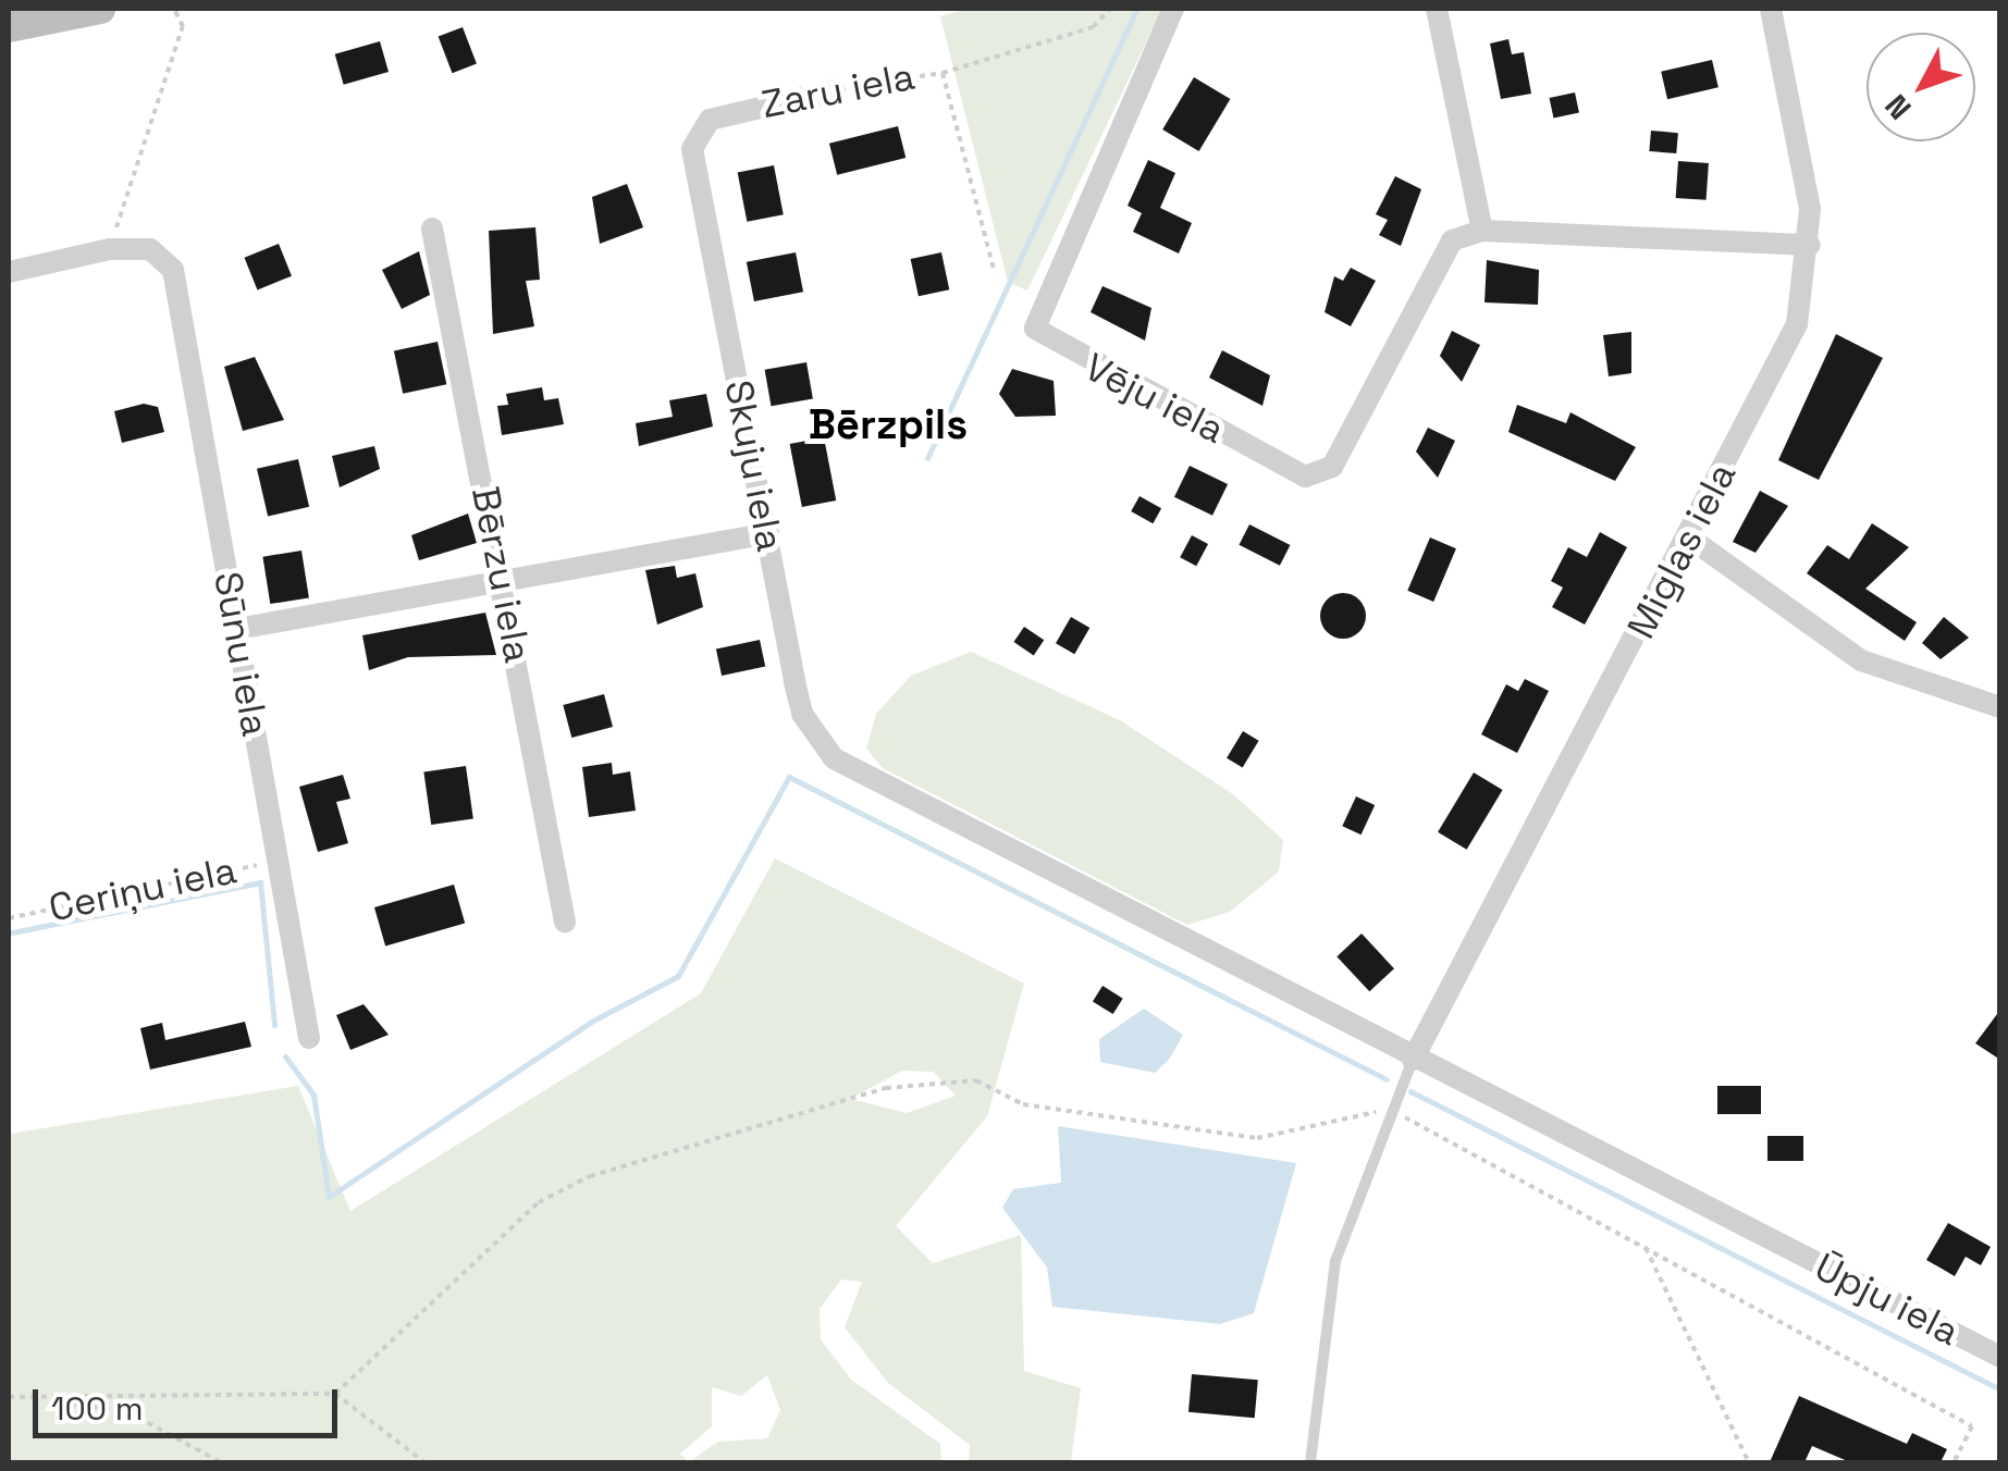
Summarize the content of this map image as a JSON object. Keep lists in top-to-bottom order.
{
  "streets": {
    "street": [
      "Zaru iela",
      "Vēju iela",
      "Skuju iela",
      "Miglas iela",
      "Bērzu iela",
      "Sūnu iela",
      "Ūpju iela"
    ],
    "path": ["Ceriņu iela"]
  },
  "crossings": [
    ["Zaru iela", "Skuju iela"],
    ["Skuju iela", "Ūpju iela"],
    ["Miglas iela", "Ūpju iela"],
    ["Sūnu iela", "Ceriņu iela"]
  ],
  "districts": ["Bērzpils"],
  "scale_bar": "100 m",
  "north": "bottom left"
}
